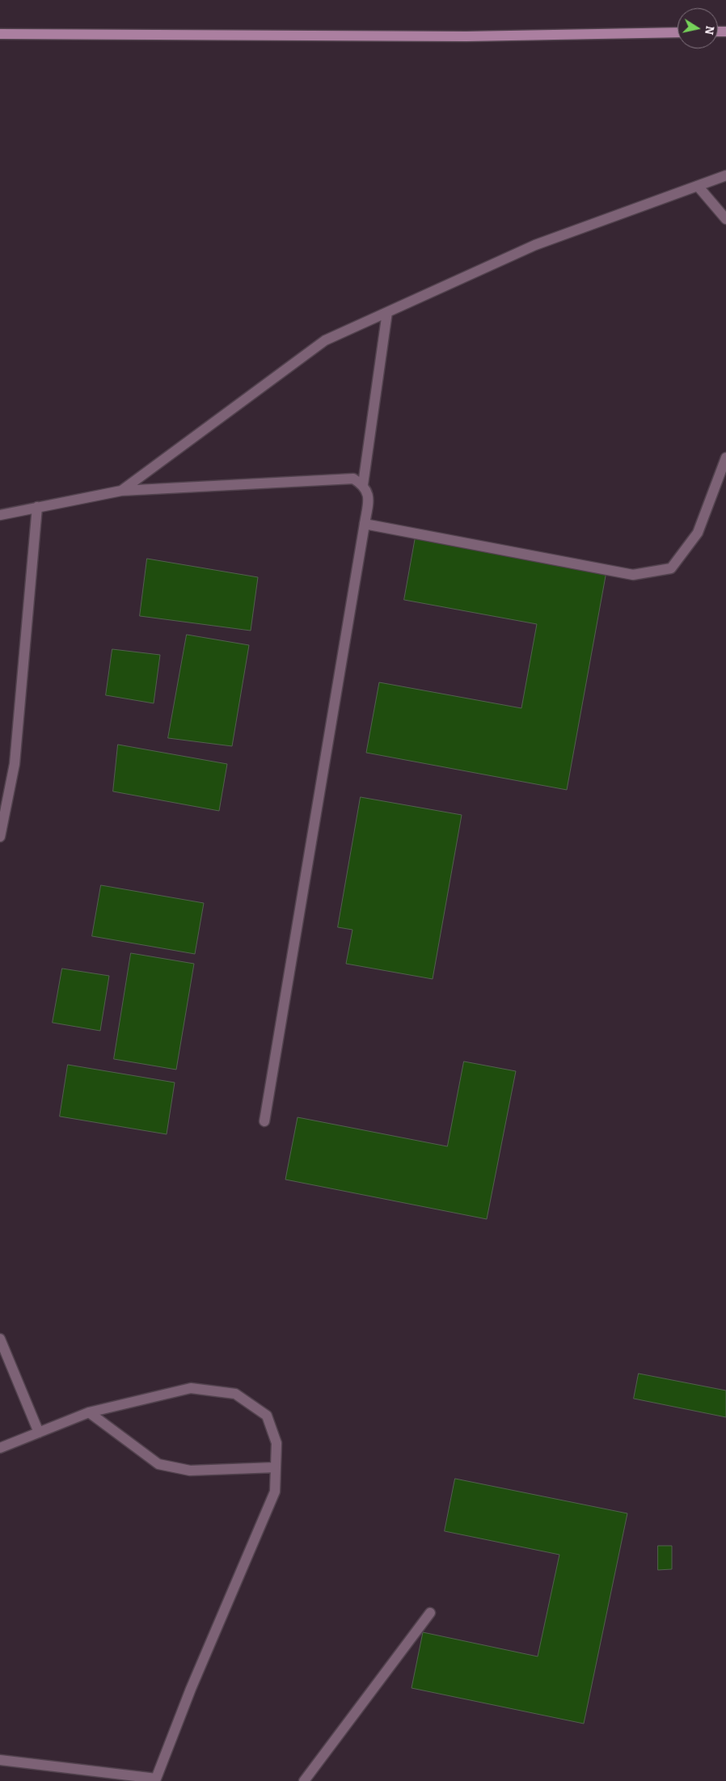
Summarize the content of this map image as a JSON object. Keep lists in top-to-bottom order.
{
  "north": "right"
}
